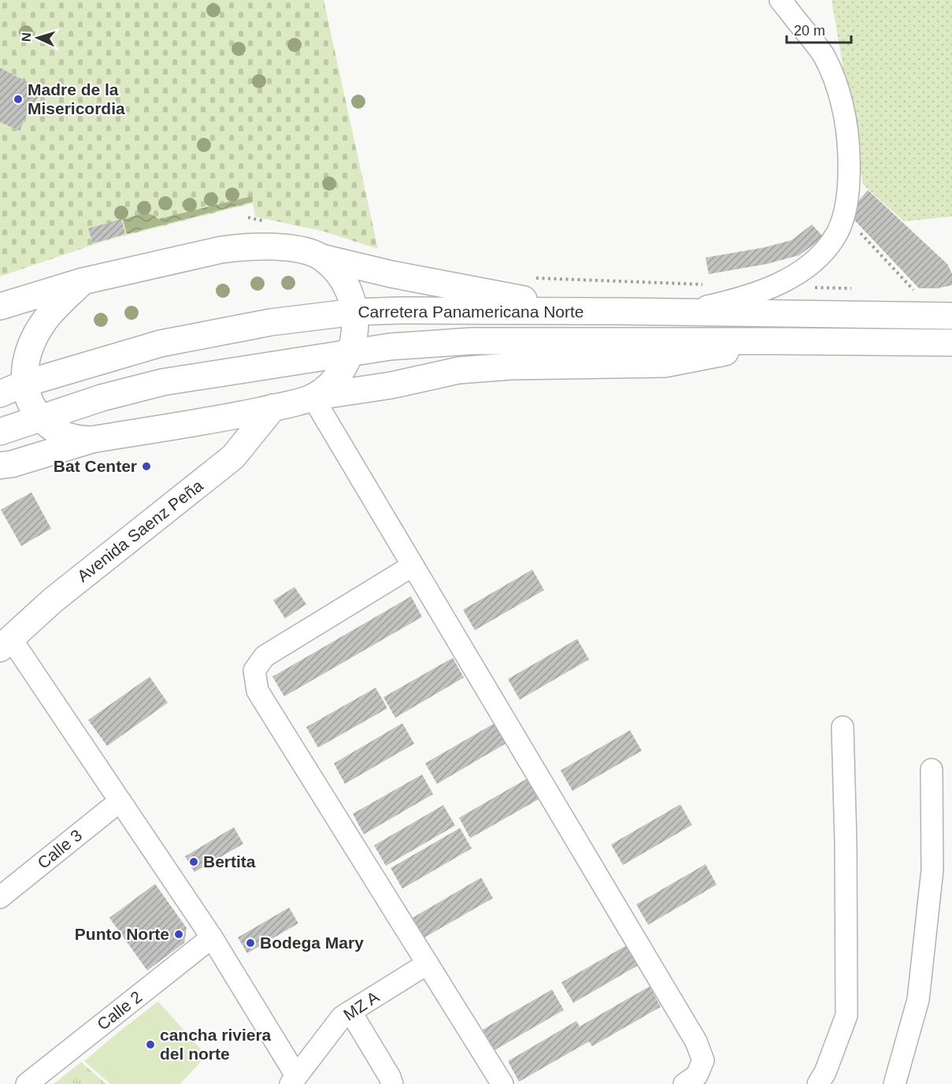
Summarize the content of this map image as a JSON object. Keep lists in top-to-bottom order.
{
  "streets": {
    "main road": ["Carretera Panamericana Norte", "Avenida Saenz Peña"],
    "street": ["Calle 3", "MZ A", "Calle 2"]
  },
  "places": [
    "Madre de la Misericordia",
    "Bat Center",
    "Bertita",
    "Punto Norte",
    "Bodega Mary",
    "cancha riviera del norte"
  ],
  "scale_bar": "20 m",
  "north": "left"
}
